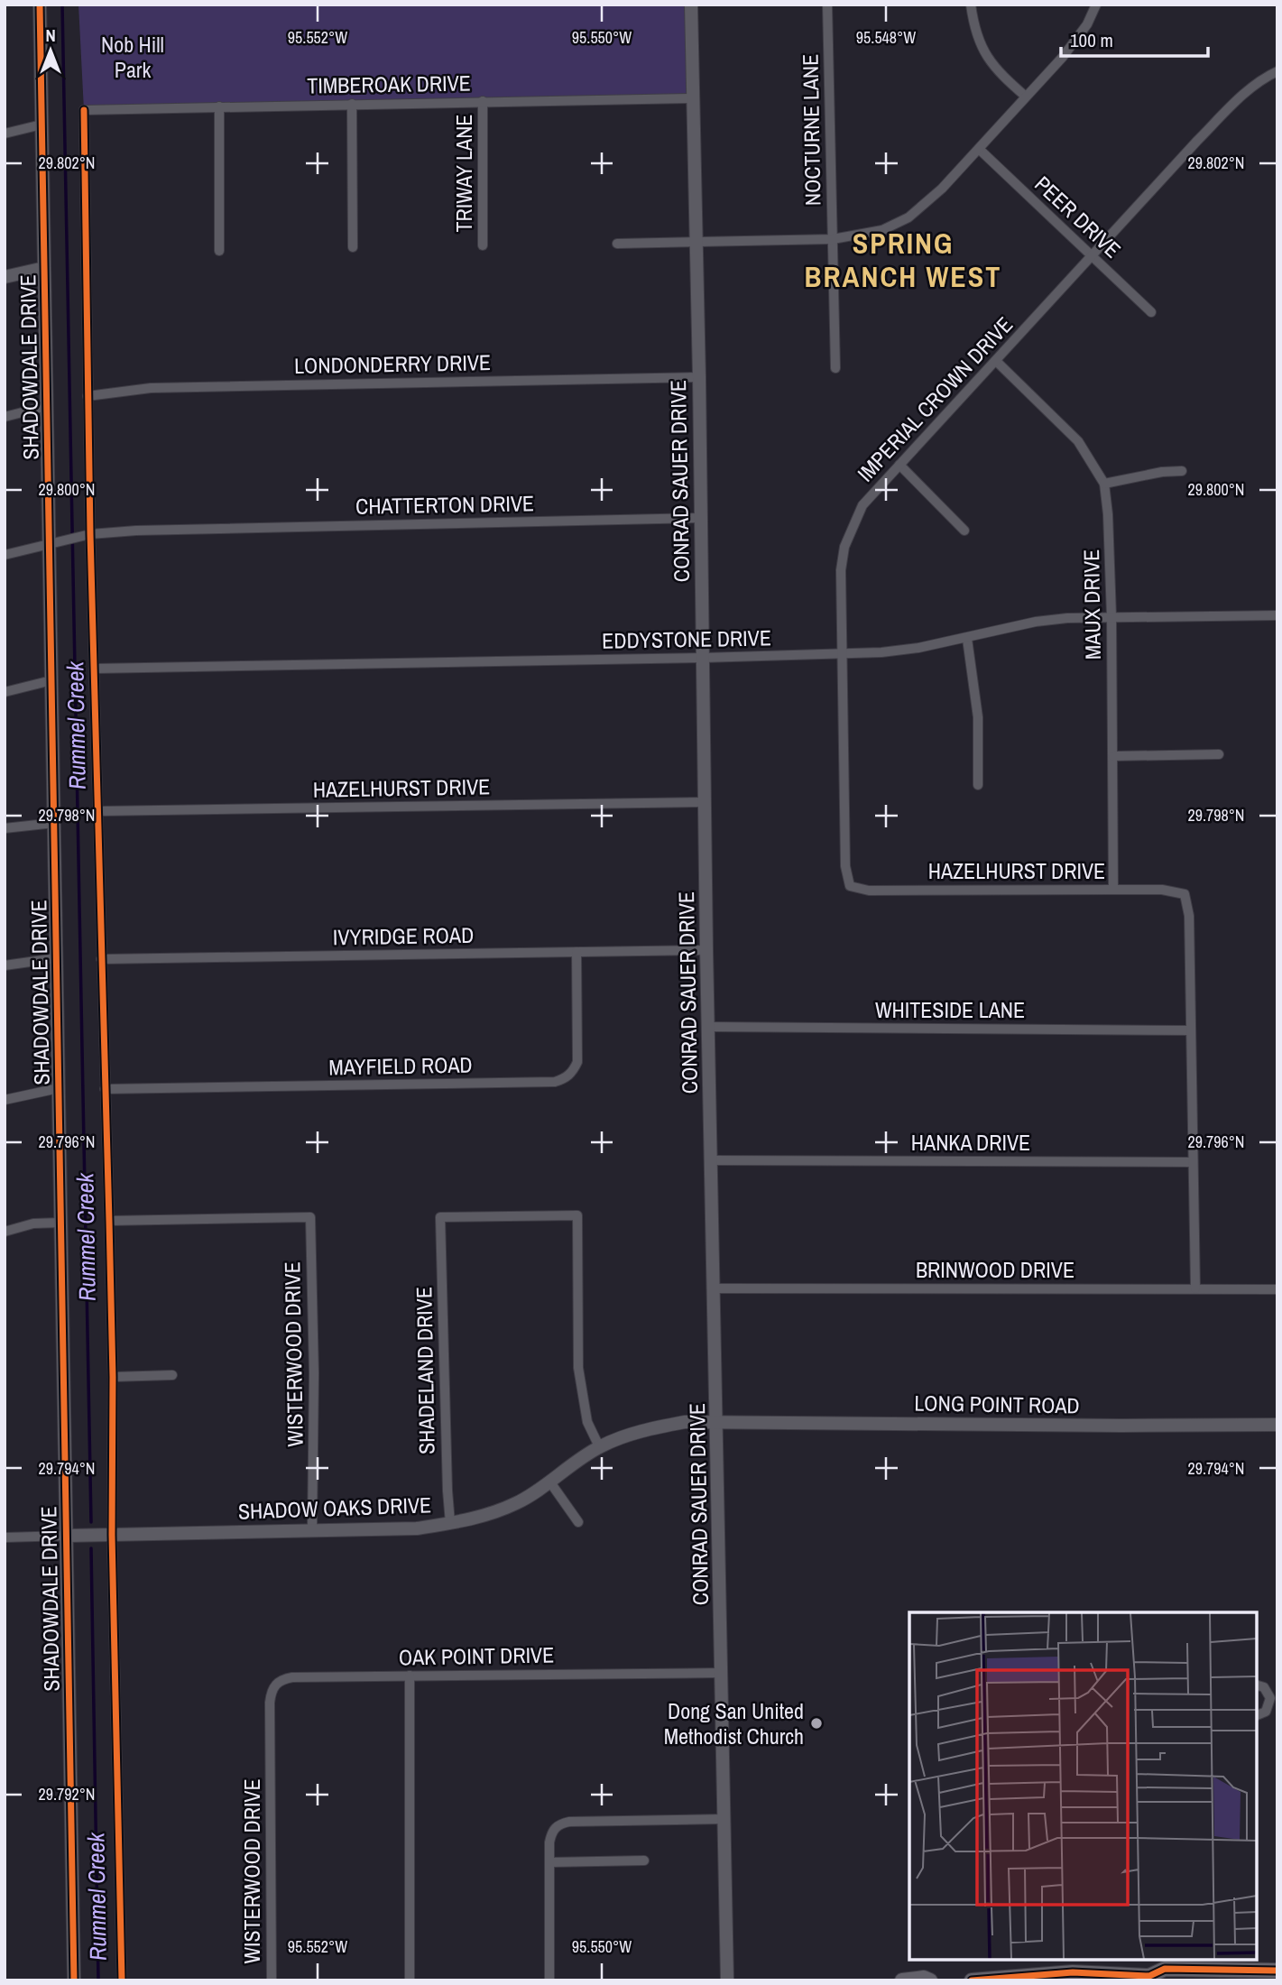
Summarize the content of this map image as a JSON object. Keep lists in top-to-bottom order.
{
  "streets": {
    "street": [
      "TIMBEROAK DRIVE",
      "NOCTURNE LANE",
      "TRIWAY LANE",
      "PEER DRIVE",
      "LONDONDERRY DRIVE",
      "SHADOWDALE DRIVE",
      "IMPERIAL CROWN DRIVE",
      "CONRAD SAUER DRIVE",
      "CHATTERTON DRIVE",
      "MAUX DRIVE",
      "EDDYSTONE DRIVE",
      "HAZELHURST DRIVE",
      "IVYRIDGE ROAD",
      "WHITESIDE LANE",
      "MAYFIELD ROAD",
      "HANKA DRIVE",
      "BRINWOOD DRIVE",
      "WISTERWOOD DRIVE",
      "SHADELAND DRIVE",
      "LONG POINT ROAD",
      "SHADOW OAKS DRIVE",
      "OAK POINT DRIVE"
    ]
  },
  "crossings": [
    ["TIMBEROAK DRIVE", "TRIWAY LANE"],
    ["TIMBEROAK DRIVE", "LONDONDERRY DRIVE"],
    ["TIMBEROAK DRIVE", "CONRAD SAUER DRIVE"],
    ["PEER DRIVE", "IMPERIAL CROWN DRIVE"],
    ["LONDONDERRY DRIVE", "CONRAD SAUER DRIVE"],
    ["SHADOWDALE DRIVE", "CHATTERTON DRIVE"],
    ["SHADOWDALE DRIVE", "SHADOW OAKS DRIVE"],
    ["IMPERIAL CROWN DRIVE", "MAUX DRIVE"],
    ["IMPERIAL CROWN DRIVE", "EDDYSTONE DRIVE"],
    ["IMPERIAL CROWN DRIVE", "HAZELHURST DRIVE"],
    ["CONRAD SAUER DRIVE", "CHATTERTON DRIVE"],
    ["CONRAD SAUER DRIVE", "EDDYSTONE DRIVE"],
    ["CONRAD SAUER DRIVE", "HAZELHURST DRIVE"],
    ["CONRAD SAUER DRIVE", "IVYRIDGE ROAD"],
    ["CONRAD SAUER DRIVE", "WHITESIDE LANE"],
    ["CONRAD SAUER DRIVE", "HANKA DRIVE"],
    ["CONRAD SAUER DRIVE", "BRINWOOD DRIVE"],
    ["CONRAD SAUER DRIVE", "LONG POINT ROAD"],
    ["CONRAD SAUER DRIVE", "SHADOW OAKS DRIVE"],
    ["CONRAD SAUER DRIVE", "OAK POINT DRIVE"],
    ["MAUX DRIVE", "EDDYSTONE DRIVE"],
    ["MAUX DRIVE", "HAZELHURST DRIVE"],
    ["HAZELHURST DRIVE", "WHITESIDE LANE"],
    ["IVYRIDGE ROAD", "MAYFIELD ROAD"],
    ["WISTERWOOD DRIVE", "SHADOW OAKS DRIVE"],
    ["WISTERWOOD DRIVE", "OAK POINT DRIVE"],
    ["SHADELAND DRIVE", "SHADOW OAKS DRIVE"],
    ["LONG POINT ROAD", "SHADOW OAKS DRIVE"]
  ],
  "districts": ["SPRING BRANCH WEST"],
  "water": ["Rummel Creek"],
  "parks": ["Nob Hill Park"],
  "places": ["Dong San United Methodist Church"],
  "scale_bar": "100 m",
  "north": "top",
  "coordinates": [
    "95.552°W",
    "95.550°W",
    "95.548°W",
    "29.802°N",
    "29.800°N",
    "29.798°N",
    "29.796°N",
    "29.794°N",
    "29.792°N"
  ]
}
